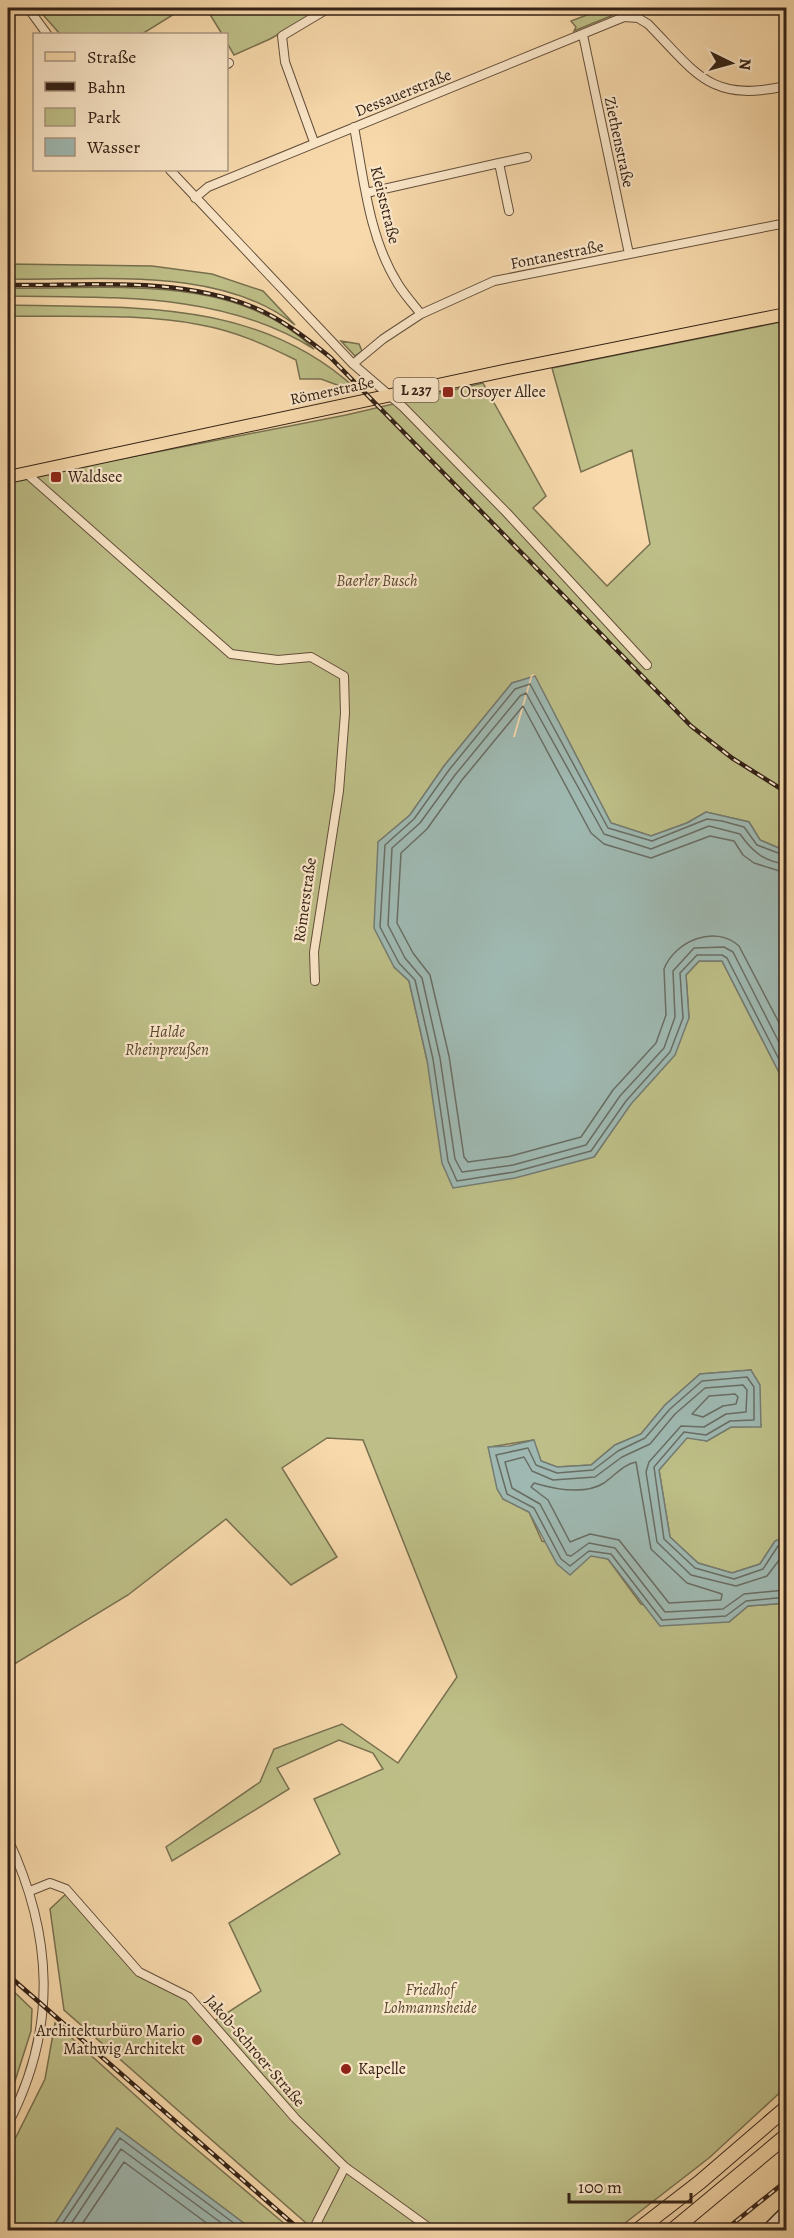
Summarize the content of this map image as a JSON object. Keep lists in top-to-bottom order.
{
  "streets": {
    "main road": ["L 237", "Römerstraße"],
    "street": [
      "Dessauerstraße",
      "Ziethenstraße",
      "Kleiststraße",
      "Fontanestraße",
      "Jakob-Schroer-Straße"
    ]
  },
  "crossings": [
    ["Dessauerstraße", "Ziethenstraße"],
    ["Dessauerstraße", "Kleiststraße"],
    ["Ziethenstraße", "Fontanestraße"],
    ["Kleiststraße", "Fontanestraße"]
  ],
  "parks": ["Baerler Busch", "Halde Rheinpreußen", "Friedhof Lohmannsheide"],
  "places": {
    "transit": ["Orsoyer Allee", "Waldsee"],
    "other": ["Architekturbüro Mario Mathwig Architekt", "Kapelle"]
  },
  "legend": [
    "Straße",
    "Bahn",
    "Park",
    "Wasser"
  ],
  "scale_bar": "100 m",
  "north": "right"
}
